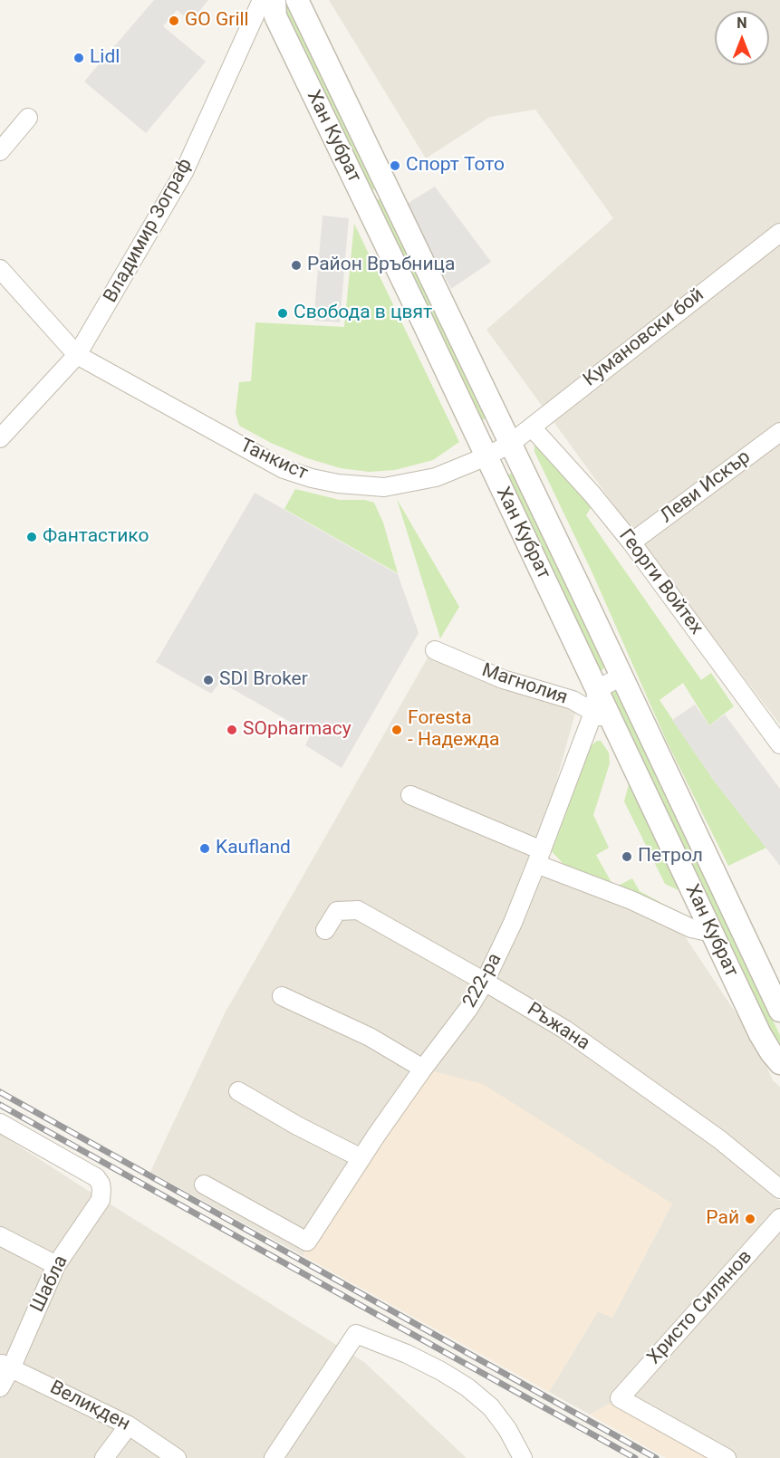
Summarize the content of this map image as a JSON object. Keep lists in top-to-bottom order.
{
  "streets": {
    "street": [
      "Хан Кубрат",
      "Владимир Зограф",
      "Кумановски бой",
      "Танкист",
      "Леви Искър",
      "Георги Войтех",
      "Магнолия",
      "222-ра",
      "Ръжана",
      "Шабла",
      "Христо Силянов",
      "Великден"
    ]
  },
  "crossings": [
    ["Хан Кубрат", "Кумановски бой"],
    ["Хан Кубрат", "Танкист"],
    ["Хан Кубрат", "Магнолия"],
    ["Хан Кубрат", "222-ра"],
    ["Владимир Зограф", "Танкист"],
    ["Кумановски бой", "Танкист"],
    ["Кумановски бой", "Георги Войтех"],
    ["Леви Искър", "Георги Войтех"],
    ["Магнолия", "222-ра"],
    ["222-ра", "Ръжана"],
    ["Шабла", "Великден"]
  ],
  "places": [
    "GO Grill",
    "Lidl",
    "Спорт Тото",
    "Район Връбница",
    "Свобода в цвят",
    "Фантастико",
    "SDI Broker",
    "SOpharmacy",
    "Foresta - Надежда",
    "Kaufland",
    "Петрол",
    "Рай"
  ],
  "north": "top"
}
